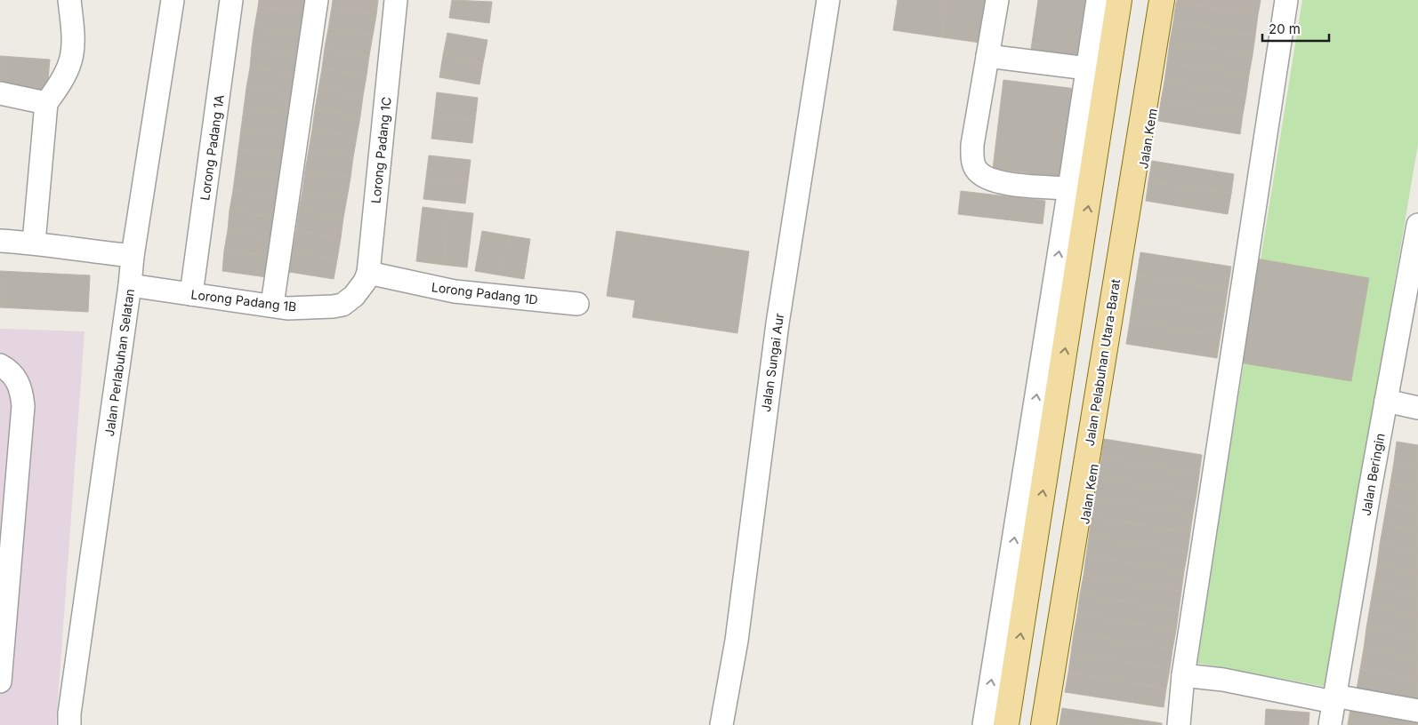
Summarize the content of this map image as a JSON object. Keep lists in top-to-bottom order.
{
  "streets": {
    "main road": ["Jalan Pelabuhan Utara-Barat"],
    "street": [
      "Jalan Kem",
      "Lorong Padang 1A",
      "Lorong Padang 1C",
      "Lorong Padang 1D",
      "Lorong Padang 1B",
      "Jalan Perlabuhan Selatan",
      "Jalan Sungai Aur",
      "Jalan Beringin"
    ]
  },
  "crossings": [
    ["Lorong Padang 1A", "Lorong Padang 1B"],
    ["Lorong Padang 1C", "Lorong Padang 1D"],
    ["Lorong Padang 1C", "Lorong Padang 1B"],
    ["Lorong Padang 1B", "Jalan Perlabuhan Selatan"]
  ],
  "scale_bar": "20 m"
}
